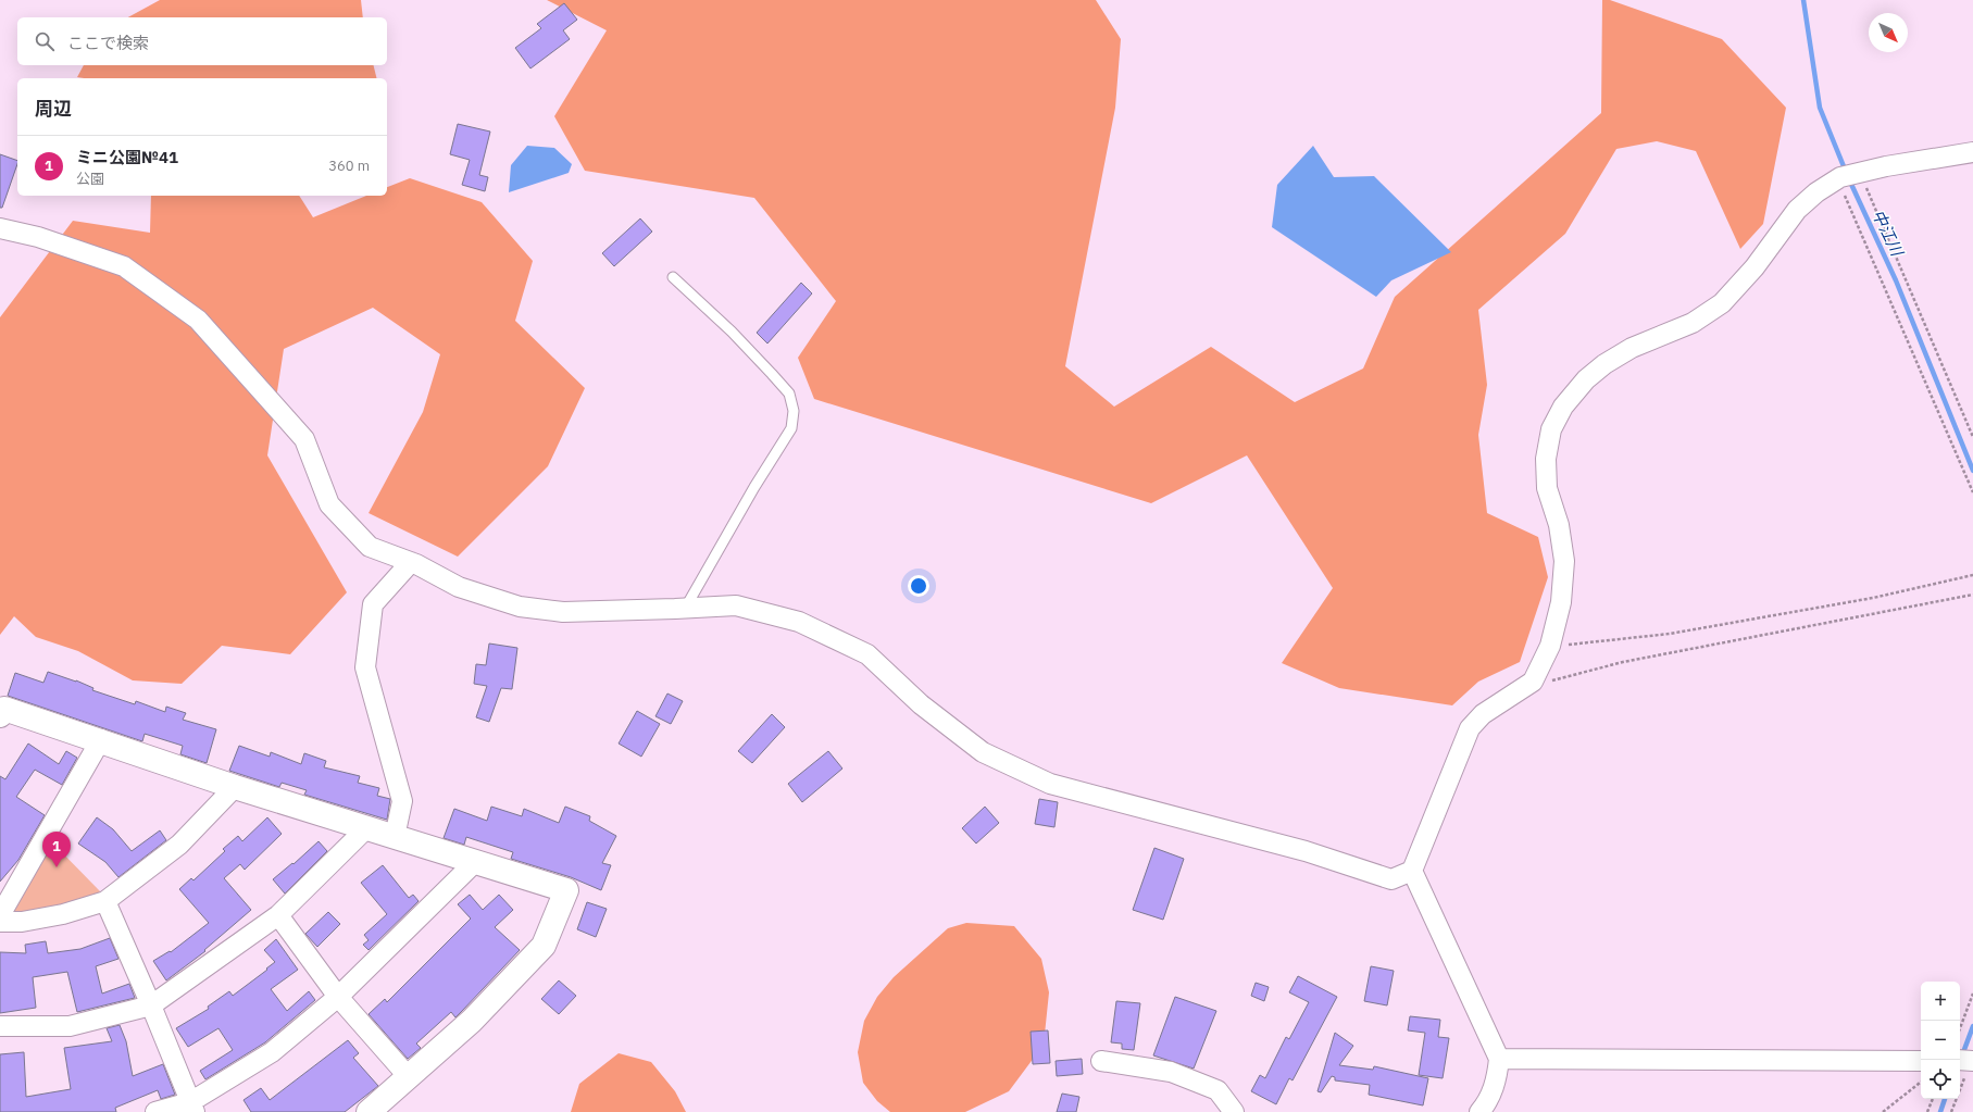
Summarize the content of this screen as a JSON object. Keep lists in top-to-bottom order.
{
  "water": ["中江川"],
  "north": "bottom right",
  "page": {
    "search": "ここで検索",
    "heading": "周辺",
    "list": [
      {
        "mark": "1",
        "name": "ミニ公園№41",
        "note": "公園",
        "value": "360 m"
      }
    ],
    "pins": "1",
    "map_buttons": ["+", "−"]
  }
}
